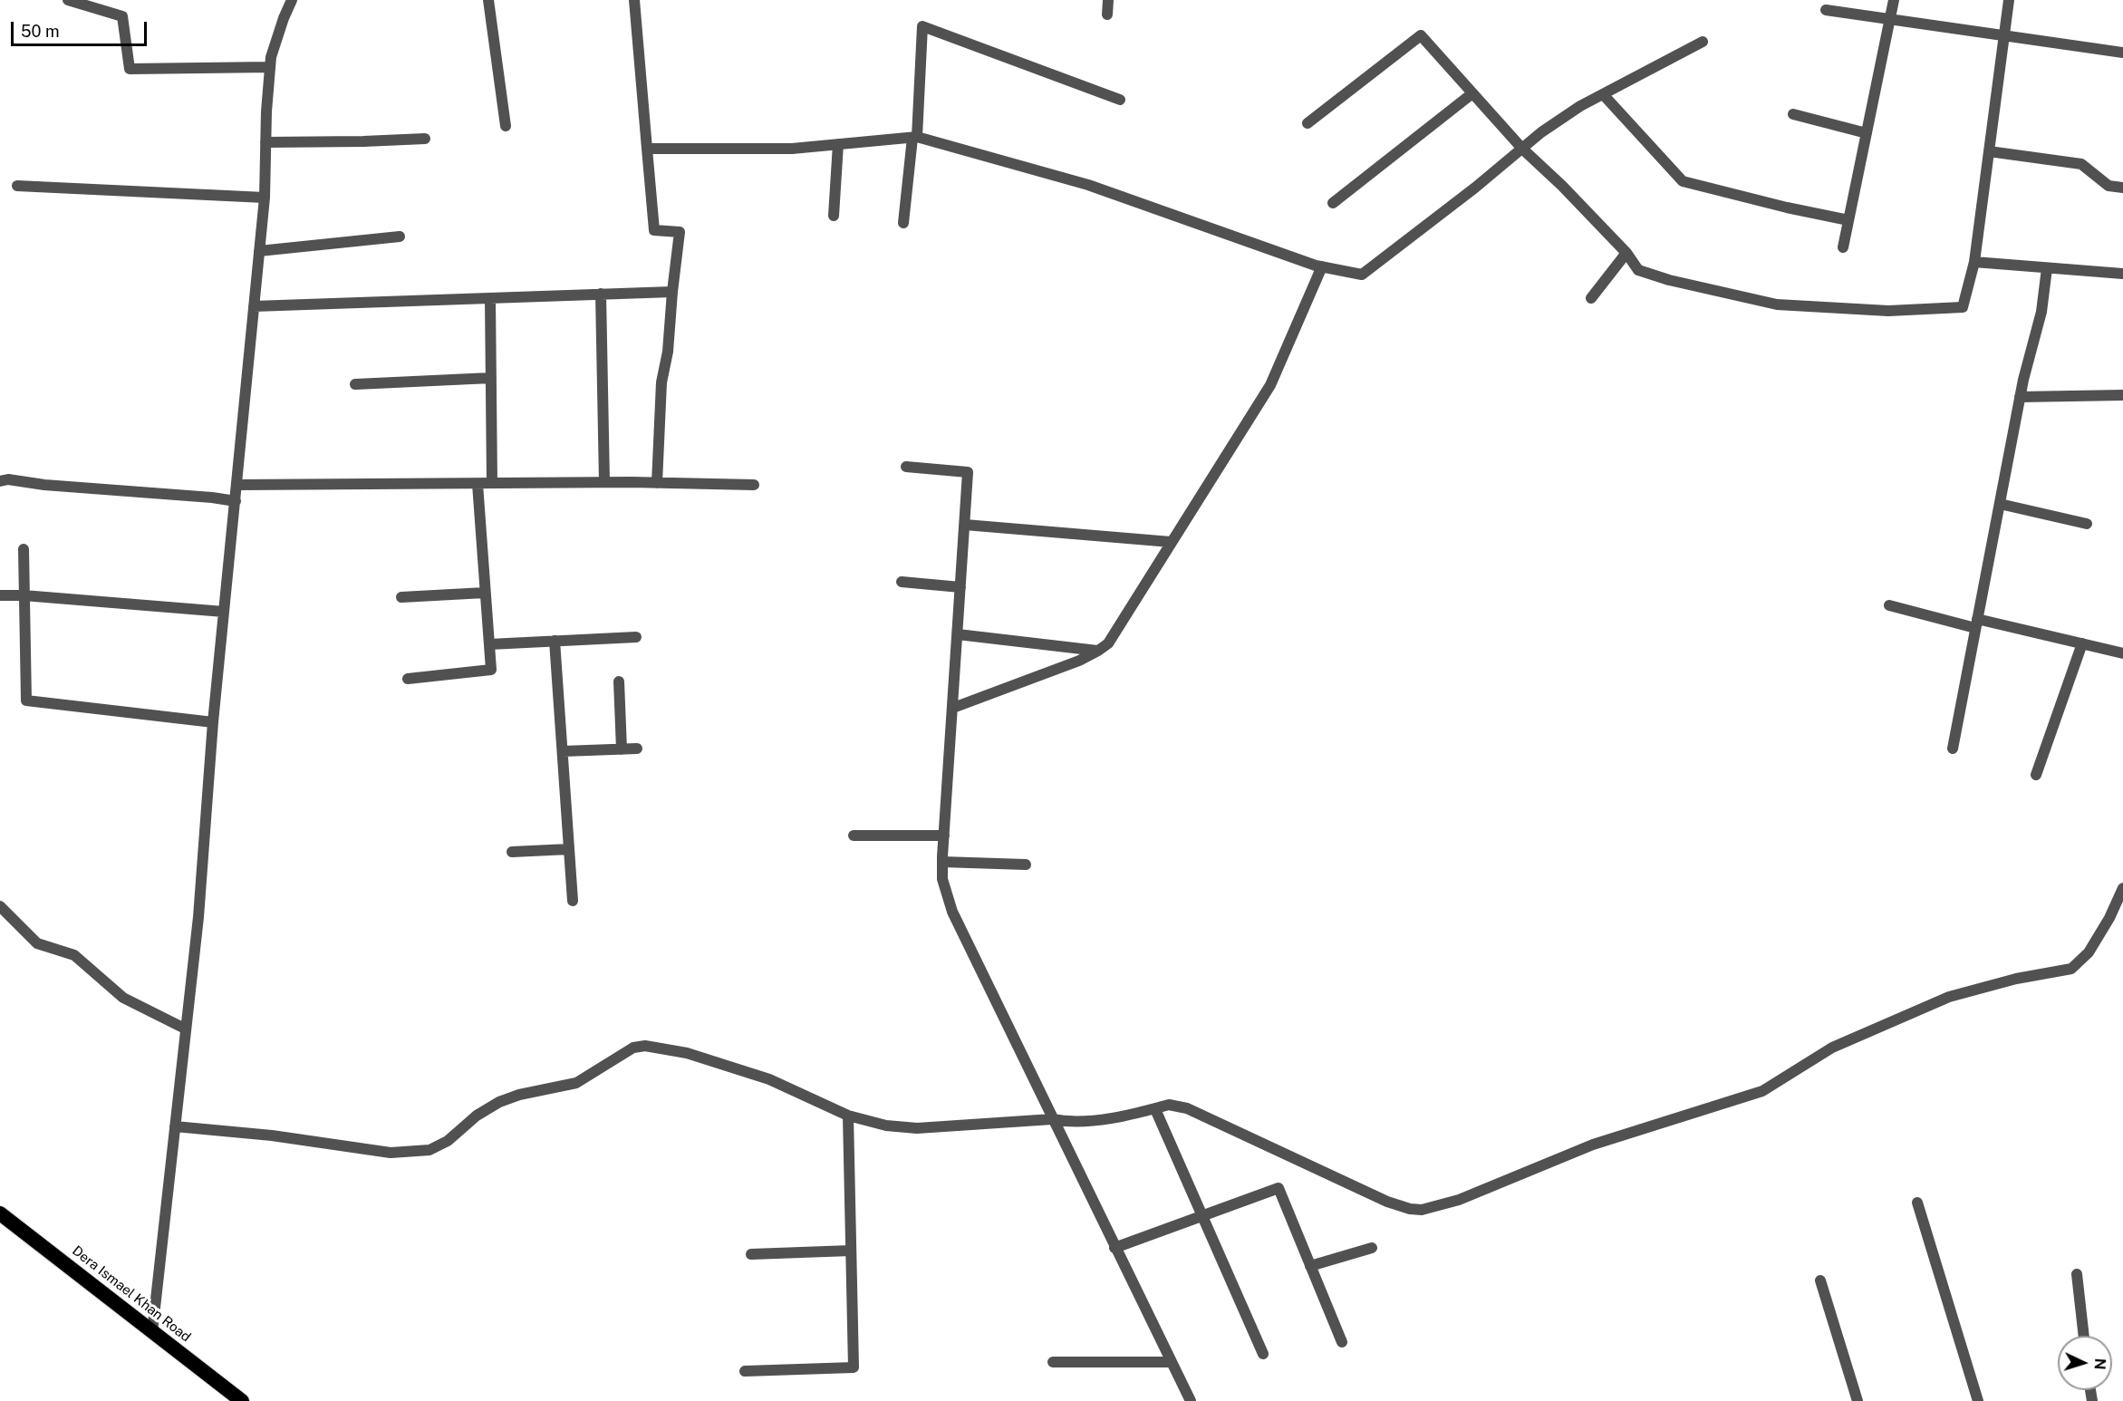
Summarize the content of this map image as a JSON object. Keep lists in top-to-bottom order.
{
  "streets": {
    "highway": ["Dera Ismael Khan Road"]
  },
  "scale_bar": "50 m",
  "north": "right"
}
